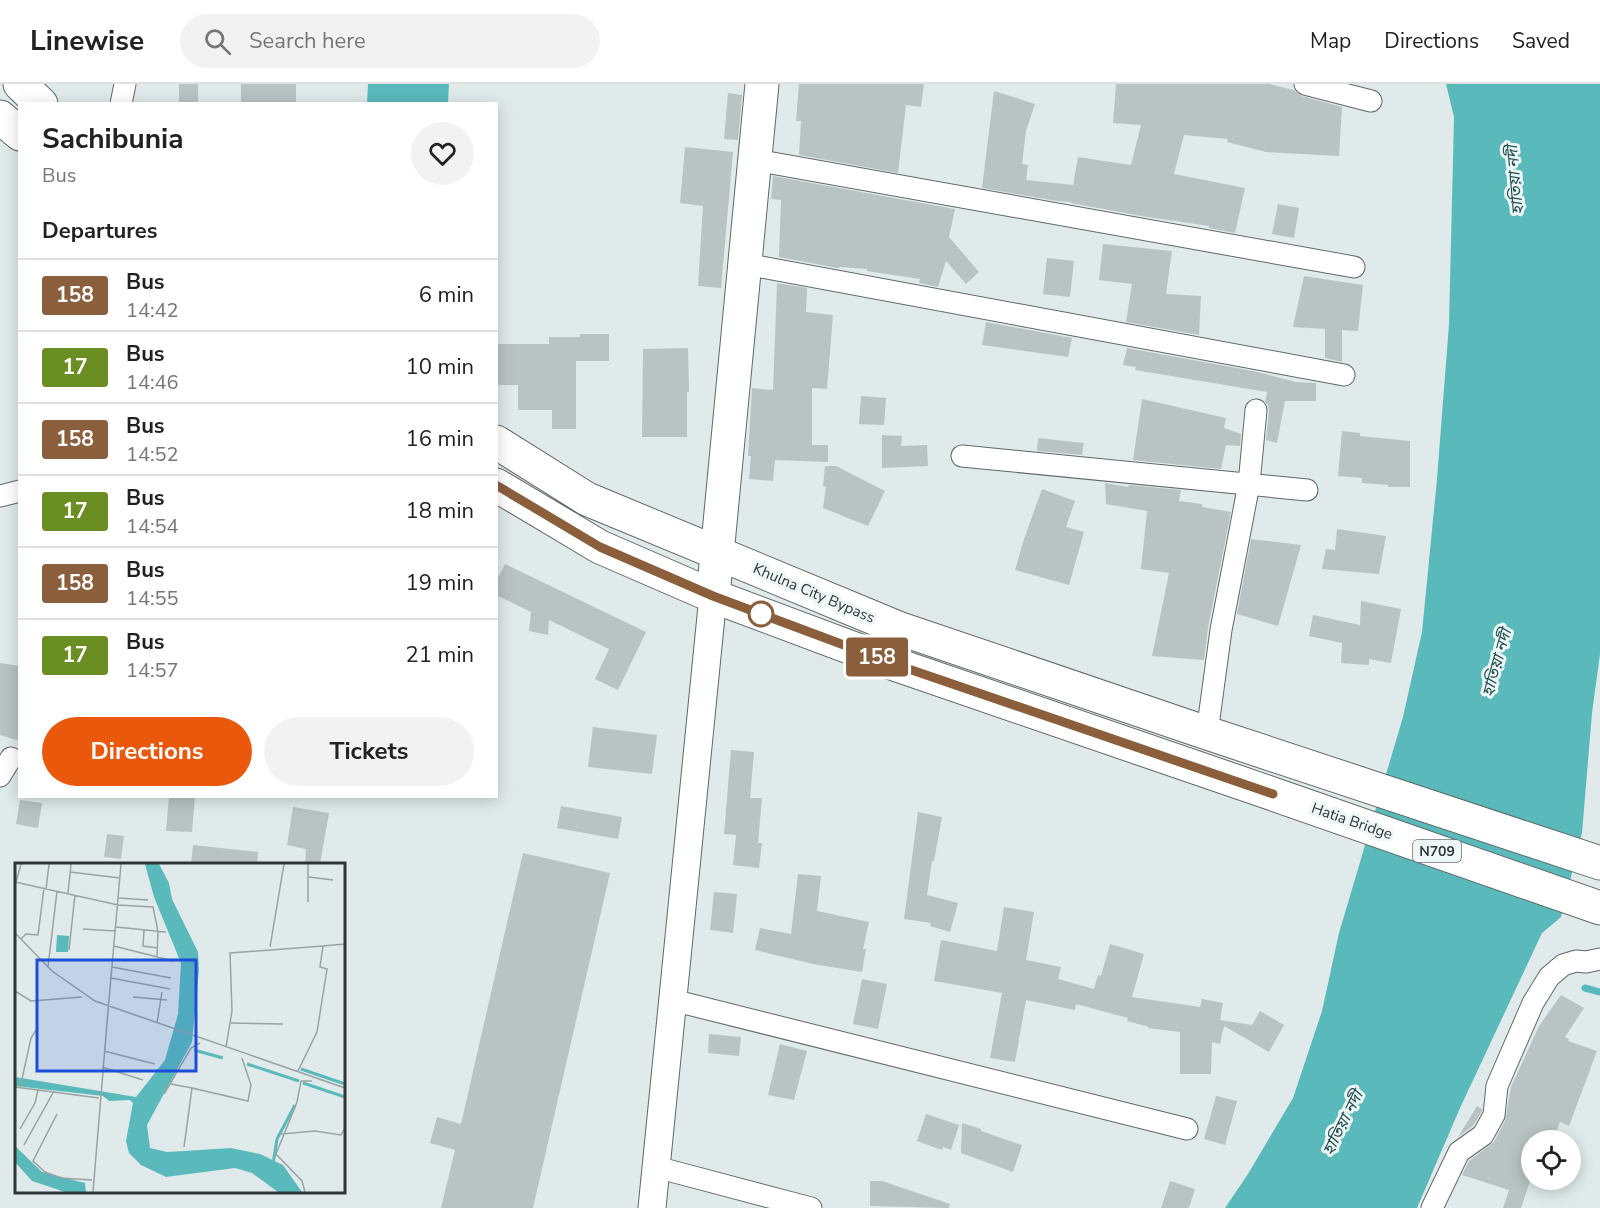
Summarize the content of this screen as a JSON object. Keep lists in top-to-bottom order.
{
  "streets": {
    "main road": ["Khulna City Bypass", "Hatia Bridge", "N709"]
  },
  "crossings": [
    ["Hatia Bridge", "N709"]
  ],
  "water": ["হাতিয়া নদী"],
  "lines": ["bus line 158"],
  "page": {
    "header": "Linewise",
    "search": "Search here",
    "nav": ["Map", "Directions", "Saved"],
    "on_map": "158",
    "heading": [
      ["Sachibunia", "Bus"],
      "Departures"
    ],
    "list": [
      {
        "mark": "158",
        "name": "Bus",
        "note": "14:42",
        "value": "6 min"
      },
      {
        "mark": "17",
        "name": "Bus",
        "note": "14:46",
        "value": "10 min"
      },
      {
        "mark": "158",
        "name": "Bus",
        "note": "14:52",
        "value": "16 min"
      },
      {
        "mark": "17",
        "name": "Bus",
        "note": "14:54",
        "value": "18 min"
      },
      {
        "mark": "158",
        "name": "Bus",
        "note": "14:55",
        "value": "19 min"
      },
      {
        "mark": "17",
        "name": "Bus",
        "note": "14:57",
        "value": "21 min"
      }
    ],
    "buttons": ["Directions", "Tickets"]
  }
}
